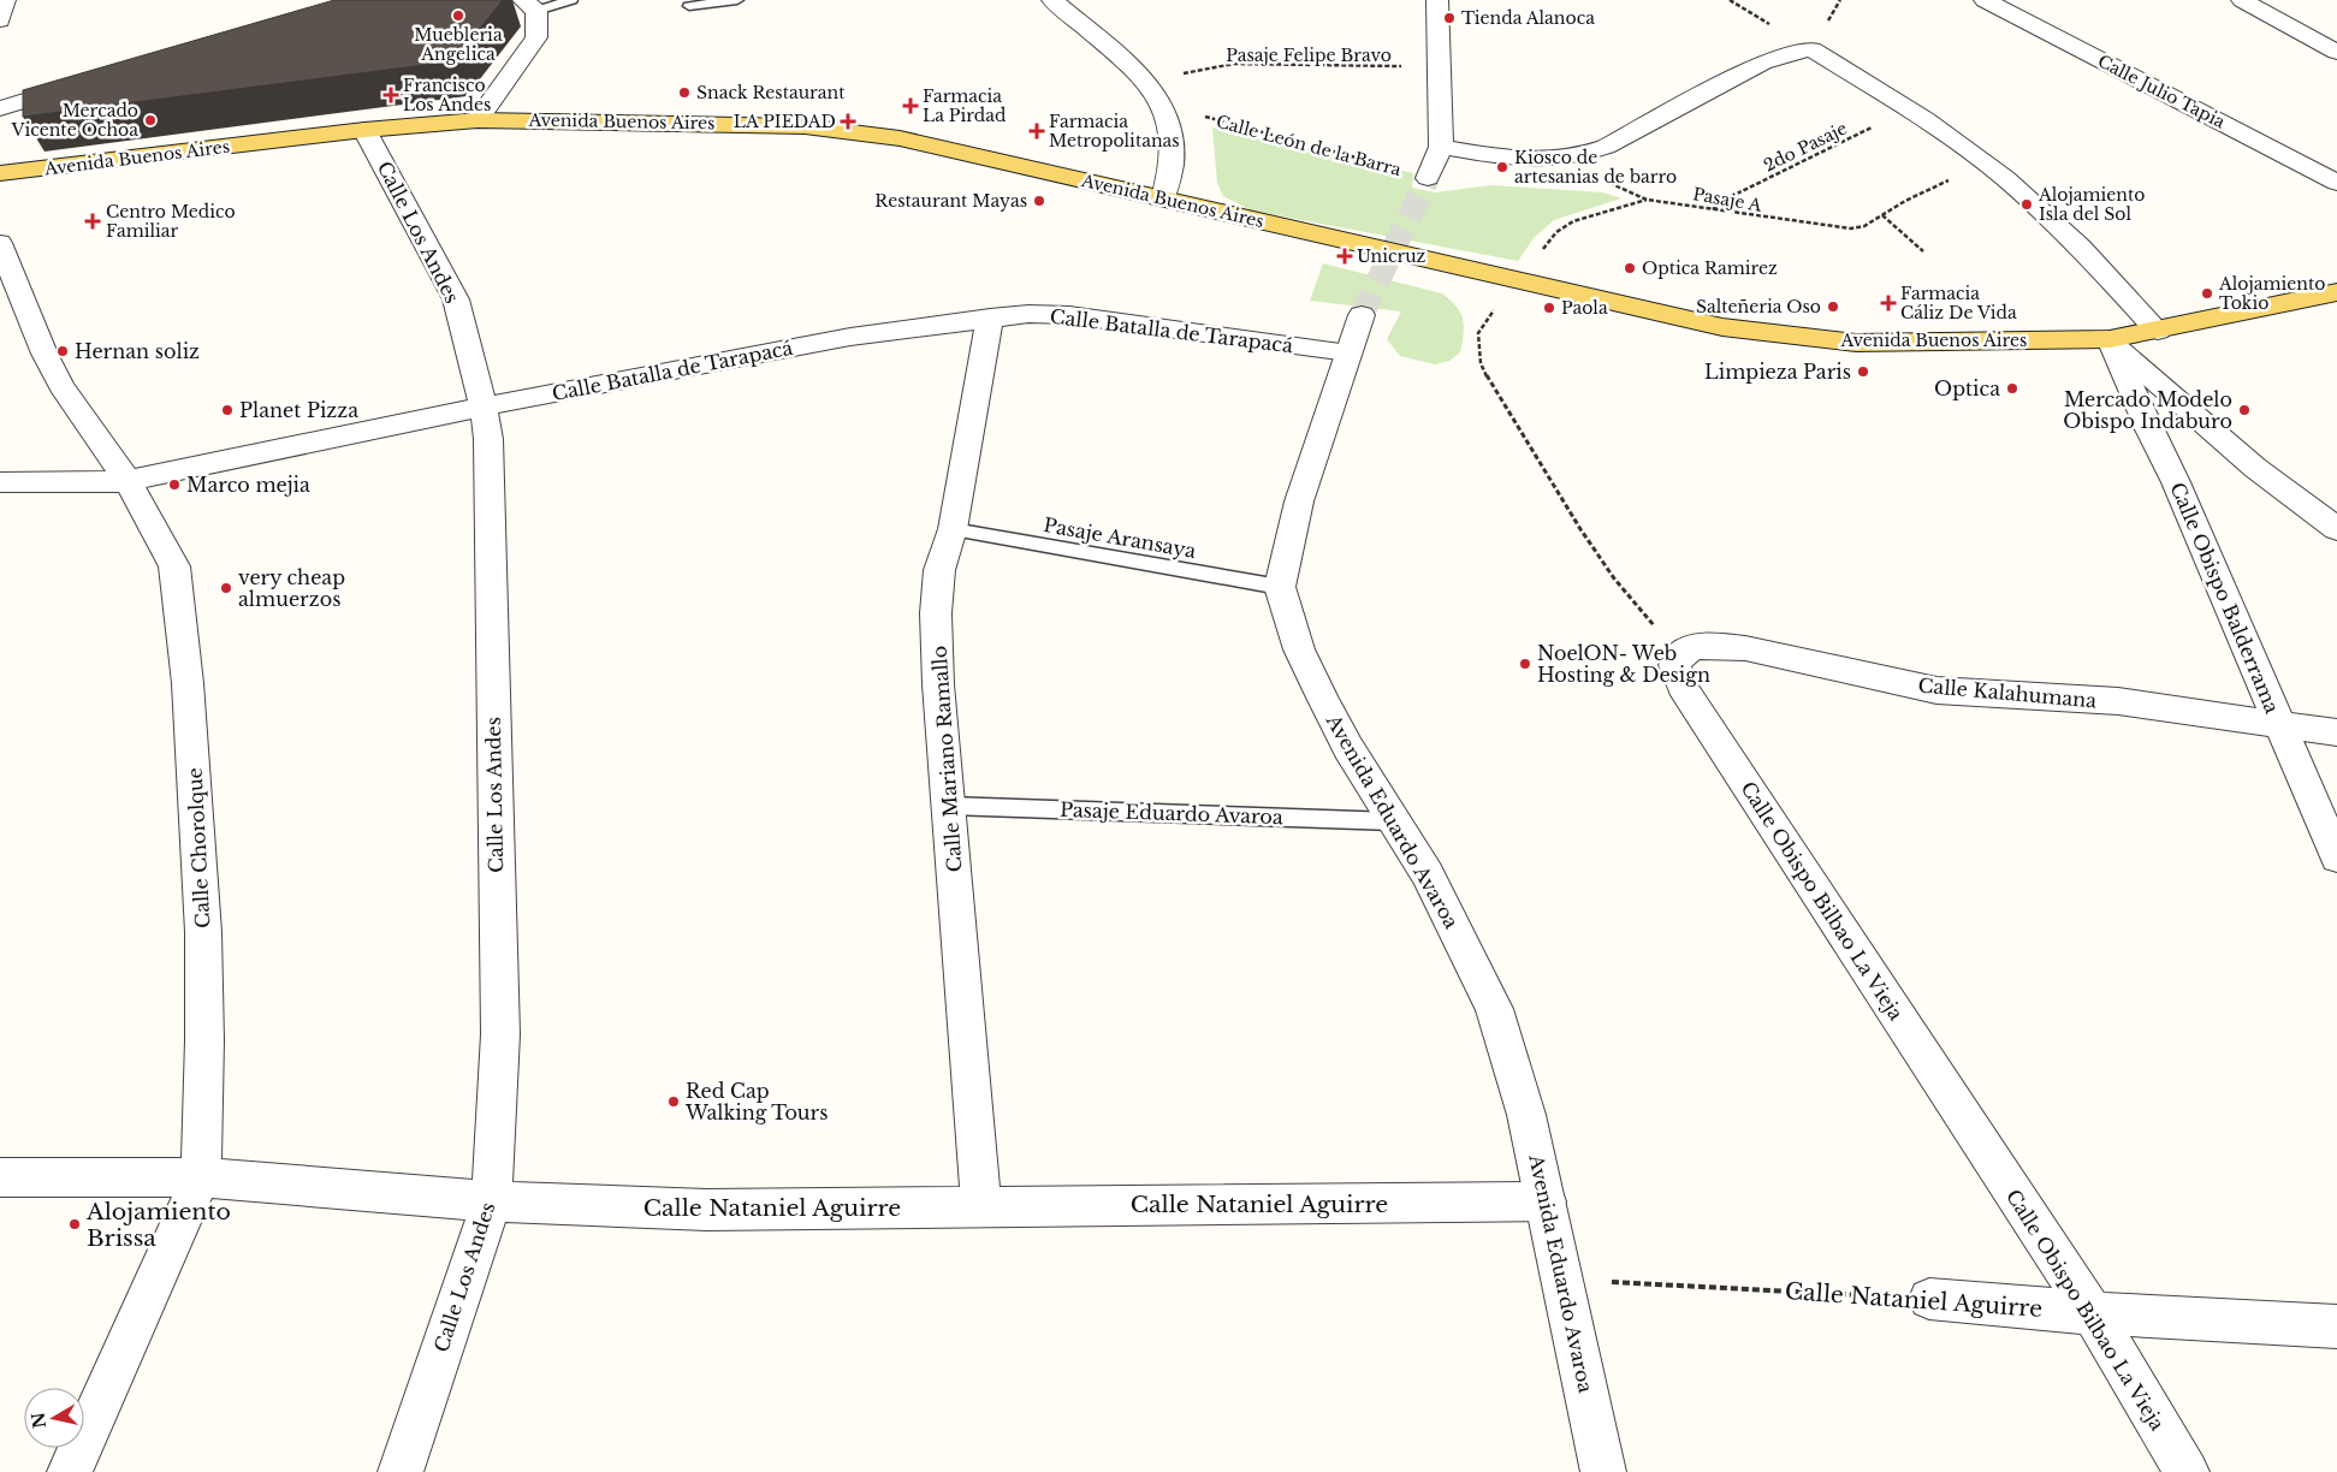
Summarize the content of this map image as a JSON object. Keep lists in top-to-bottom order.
{
  "streets": {
    "main road": ["Avenida Buenos Aires"],
    "street": [
      "Calle Julio Tapia",
      "Calle Los Andes",
      "Calle Batalla de Tarapacá",
      "Calle Obispo Balderrama",
      "Calle Kalahumana",
      "Calle Mariano Ramallo",
      "Avenida Eduardo Avaroa",
      "Calle Chorolque",
      "Calle Obispo Bilbao La Vieja",
      "Calle Nataniel Aguirre"
    ],
    "lane": ["Pasaje Aransaya", "Pasaje Eduardo Avaroa"],
    "path": [
      "Pasaje Felipe Bravo",
      "Calle León de la Barra",
      "2do Pasaje",
      "Pasaje A"
    ]
  },
  "crossings": [
    ["Avenida Buenos Aires", "Calle Los Andes"],
    ["Avenida Buenos Aires", "Calle Obispo Balderrama"],
    ["2do Pasaje", "Pasaje A"],
    ["Calle Los Andes", "Calle Batalla de Tarapacá"],
    ["Calle Los Andes", "Calle Nataniel Aguirre"],
    ["Calle Batalla de Tarapacá", "Calle Mariano Ramallo"],
    ["Calle Batalla de Tarapacá", "Avenida Eduardo Avaroa"],
    ["Calle Batalla de Tarapacá", "Calle Chorolque"],
    ["Pasaje Aransaya", "Calle Mariano Ramallo"],
    ["Pasaje Aransaya", "Avenida Eduardo Avaroa"],
    ["Calle Obispo Balderrama", "Calle Kalahumana"],
    ["Calle Kalahumana", "Calle Obispo Bilbao La Vieja"],
    ["Calle Mariano Ramallo", "Pasaje Eduardo Avaroa"],
    ["Calle Mariano Ramallo", "Calle Nataniel Aguirre"],
    ["Pasaje Eduardo Avaroa", "Avenida Eduardo Avaroa"],
    ["Avenida Eduardo Avaroa", "Calle Nataniel Aguirre"],
    ["Calle Chorolque", "Calle Nataniel Aguirre"],
    ["Calle Obispo Bilbao La Vieja", "Calle Nataniel Aguirre"]
  ],
  "places": {
    "other": [
      "Muebleria Angelica",
      "Tienda Alanoca",
      "Snack Restaurant",
      "Mercado Vicente Ochoa",
      "Kiosco de artesanias de barro",
      "Restaurant Mayas",
      "Alojamiento Isla del Sol",
      "Optica Ramirez",
      "Alojamiento Tokio",
      "Salteñeria Oso",
      "Paola",
      "Hernan soliz",
      "Limpieza Paris",
      "Optica",
      "Planet Pizza",
      "Mercado Modelo Obispo Indaburo",
      "Marco mejia",
      "very cheap almuerzos",
      "NoelON- Web Hosting & Design",
      "Red Cap Walking Tours",
      "Alojamiento Brissa"
    ],
    "health": [
      "Francisco Los Andes",
      "Farmacia La Pirdad",
      "LA PIEDAD",
      "Farmacia Metropolitanas",
      "Centro Medico Familiar",
      "Unicruz",
      "Farmacia Cáliz De Vida"
    ]
  },
  "north": "left"
}
